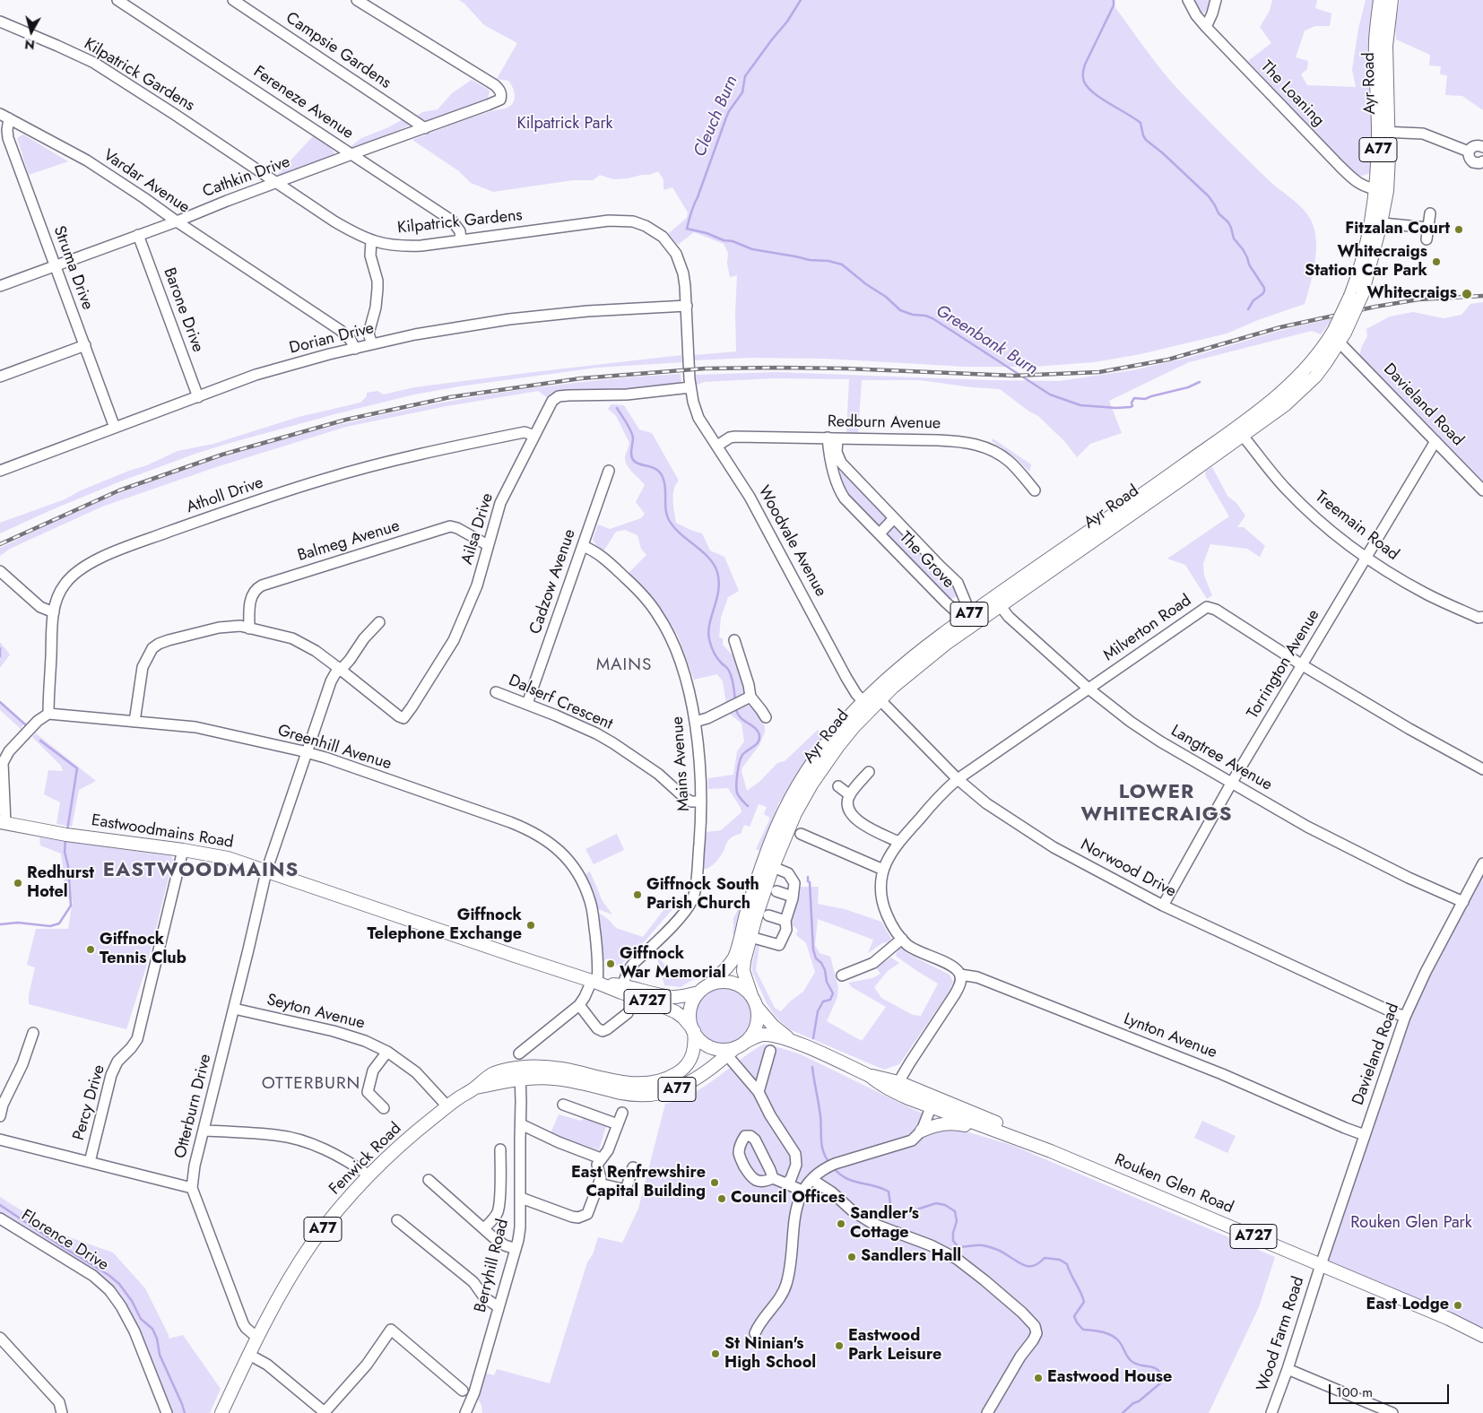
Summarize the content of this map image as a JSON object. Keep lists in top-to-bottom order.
{
  "streets": {
    "main road": [
      "Ayr Road",
      "A77",
      "Eastwoodmains Road",
      "A727",
      "Fenwick Road",
      "Rouken Glen Road"
    ],
    "street": [
      "Campsie Gardens",
      "Kilpatrick Gardens",
      "The Loaning",
      "Fereneze Avenue",
      "Cathkin Drive",
      "Vardar Avenue",
      "Struma Drive",
      "Barone Drive",
      "Dorian Drive",
      "Davieland Road",
      "Redburn Avenue",
      "Atholl Drive",
      "Treemain Road",
      "Ailsa Drive",
      "Balmeg Avenue",
      "Woodvale Avenue",
      "The Grove",
      "Cadzow Avenue",
      "Milverton Road",
      "Torrington Avenue",
      "Dalserf Crescent",
      "Greenhill Avenue",
      "Langtree Avenue",
      "Mains Avenue",
      "Norwood Drive",
      "Seyton Avenue",
      "Lynton Avenue",
      "Percy Drive",
      "Otterburn Drive",
      "Florence Drive",
      "Berryhill Road",
      "Wood Farm Road"
    ]
  },
  "crossings": [
    ["Campsie Gardens", "Cathkin Drive"],
    ["Kilpatrick Gardens", "Fereneze Avenue"],
    ["Kilpatrick Gardens", "Cathkin Drive"],
    ["Kilpatrick Gardens", "Dorian Drive"],
    ["Kilpatrick Gardens", "Ailsa Drive"],
    ["Kilpatrick Gardens", "Woodvale Avenue"],
    ["Ayr Road", "The Loaning"],
    ["Ayr Road", "Davieland Road"],
    ["Ayr Road", "Treemain Road"],
    ["Ayr Road", "Woodvale Avenue"],
    ["Ayr Road", "The Grove"],
    ["Ayr Road", "Langtree Avenue"],
    ["Ayr Road", "Eastwoodmains Road"],
    ["Ayr Road", "Norwood Drive"],
    ["Ayr Road", "Fenwick Road"],
    ["Ayr Road", "Rouken Glen Road"],
    ["Fereneze Avenue", "Cathkin Drive"],
    ["Cathkin Drive", "Vardar Avenue"],
    ["Cathkin Drive", "Struma Drive"],
    ["Cathkin Drive", "Barone Drive"],
    ["Vardar Avenue", "Struma Drive"],
    ["Vardar Avenue", "Dorian Drive"],
    ["Struma Drive", "Dorian Drive"],
    ["Barone Drive", "Dorian Drive"],
    ["Davieland Road", "Torrington Avenue"],
    ["Davieland Road", "Langtree Avenue"],
    ["Davieland Road", "Norwood Drive"],
    ["Davieland Road", "Lynton Avenue"],
    ["Davieland Road", "Rouken Glen Road"],
    ["Davieland Road", "Wood Farm Road"],
    ["Redburn Avenue", "Woodvale Avenue"],
    ["Redburn Avenue", "The Grove"],
    ["Atholl Drive", "Ailsa Drive"],
    ["Atholl Drive", "Greenhill Avenue"],
    ["Treemain Road", "Torrington Avenue"],
    ["Ailsa Drive", "Balmeg Avenue"],
    ["Ailsa Drive", "Woodvale Avenue"],
    ["Ailsa Drive", "Otterburn Drive"],
    ["Cadzow Avenue", "Dalserf Crescent"],
    ["Cadzow Avenue", "Mains Avenue"],
    ["Milverton Road", "Torrington Avenue"],
    ["Milverton Road", "Langtree Avenue"],
    ["Milverton Road", "Norwood Drive"],
    ["Milverton Road", "Lynton Avenue"],
    ["Torrington Avenue", "Langtree Avenue"],
    ["Torrington Avenue", "Norwood Drive"],
    ["Dalserf Crescent", "Mains Avenue"],
    ["Greenhill Avenue", "Eastwoodmains Road"],
    ["Greenhill Avenue", "Otterburn Drive"],
    ["Mains Avenue", "Eastwoodmains Road"],
    ["Eastwoodmains Road", "Percy Drive"],
    ["Eastwoodmains Road", "Otterburn Drive"],
    ["Eastwoodmains Road", "Fenwick Road"],
    ["Eastwoodmains Road", "Rouken Glen Road"],
    ["Seyton Avenue", "Otterburn Drive"],
    ["Seyton Avenue", "Fenwick Road"],
    ["Otterburn Drive", "Fenwick Road"],
    ["Fenwick Road", "Rouken Glen Road"],
    ["Fenwick Road", "Berryhill Road"],
    ["Rouken Glen Road", "Wood Farm Road"]
  ],
  "districts": [
    "MAINS",
    "LOWER WHITECRAIGS",
    "EASTWOODMAINS",
    "OTTERBURN"
  ],
  "water": ["Cleuch Burn", "Greenbank Burn"],
  "parks": ["Kilpatrick Park", "Rouken Glen Park"],
  "places": [
    "Fitzalan Court",
    "Whitecraigs Station Car Park",
    "Whitecraigs",
    "Redhurst Hotel",
    "Giffnock South Parish Church",
    "Giffnock Telephone Exchange",
    "Giffnock Tennis Club",
    "Giffnock War Memorial",
    "East Renfrewshire Capital Building",
    "Council Offices",
    "Sandler's Cottage",
    "Sandlers Hall",
    "East Lodge",
    "Eastwood Park Leisure",
    "St Ninian's High School",
    "Eastwood House"
  ],
  "scale_bar": "100 m",
  "north": "bottom"
}
